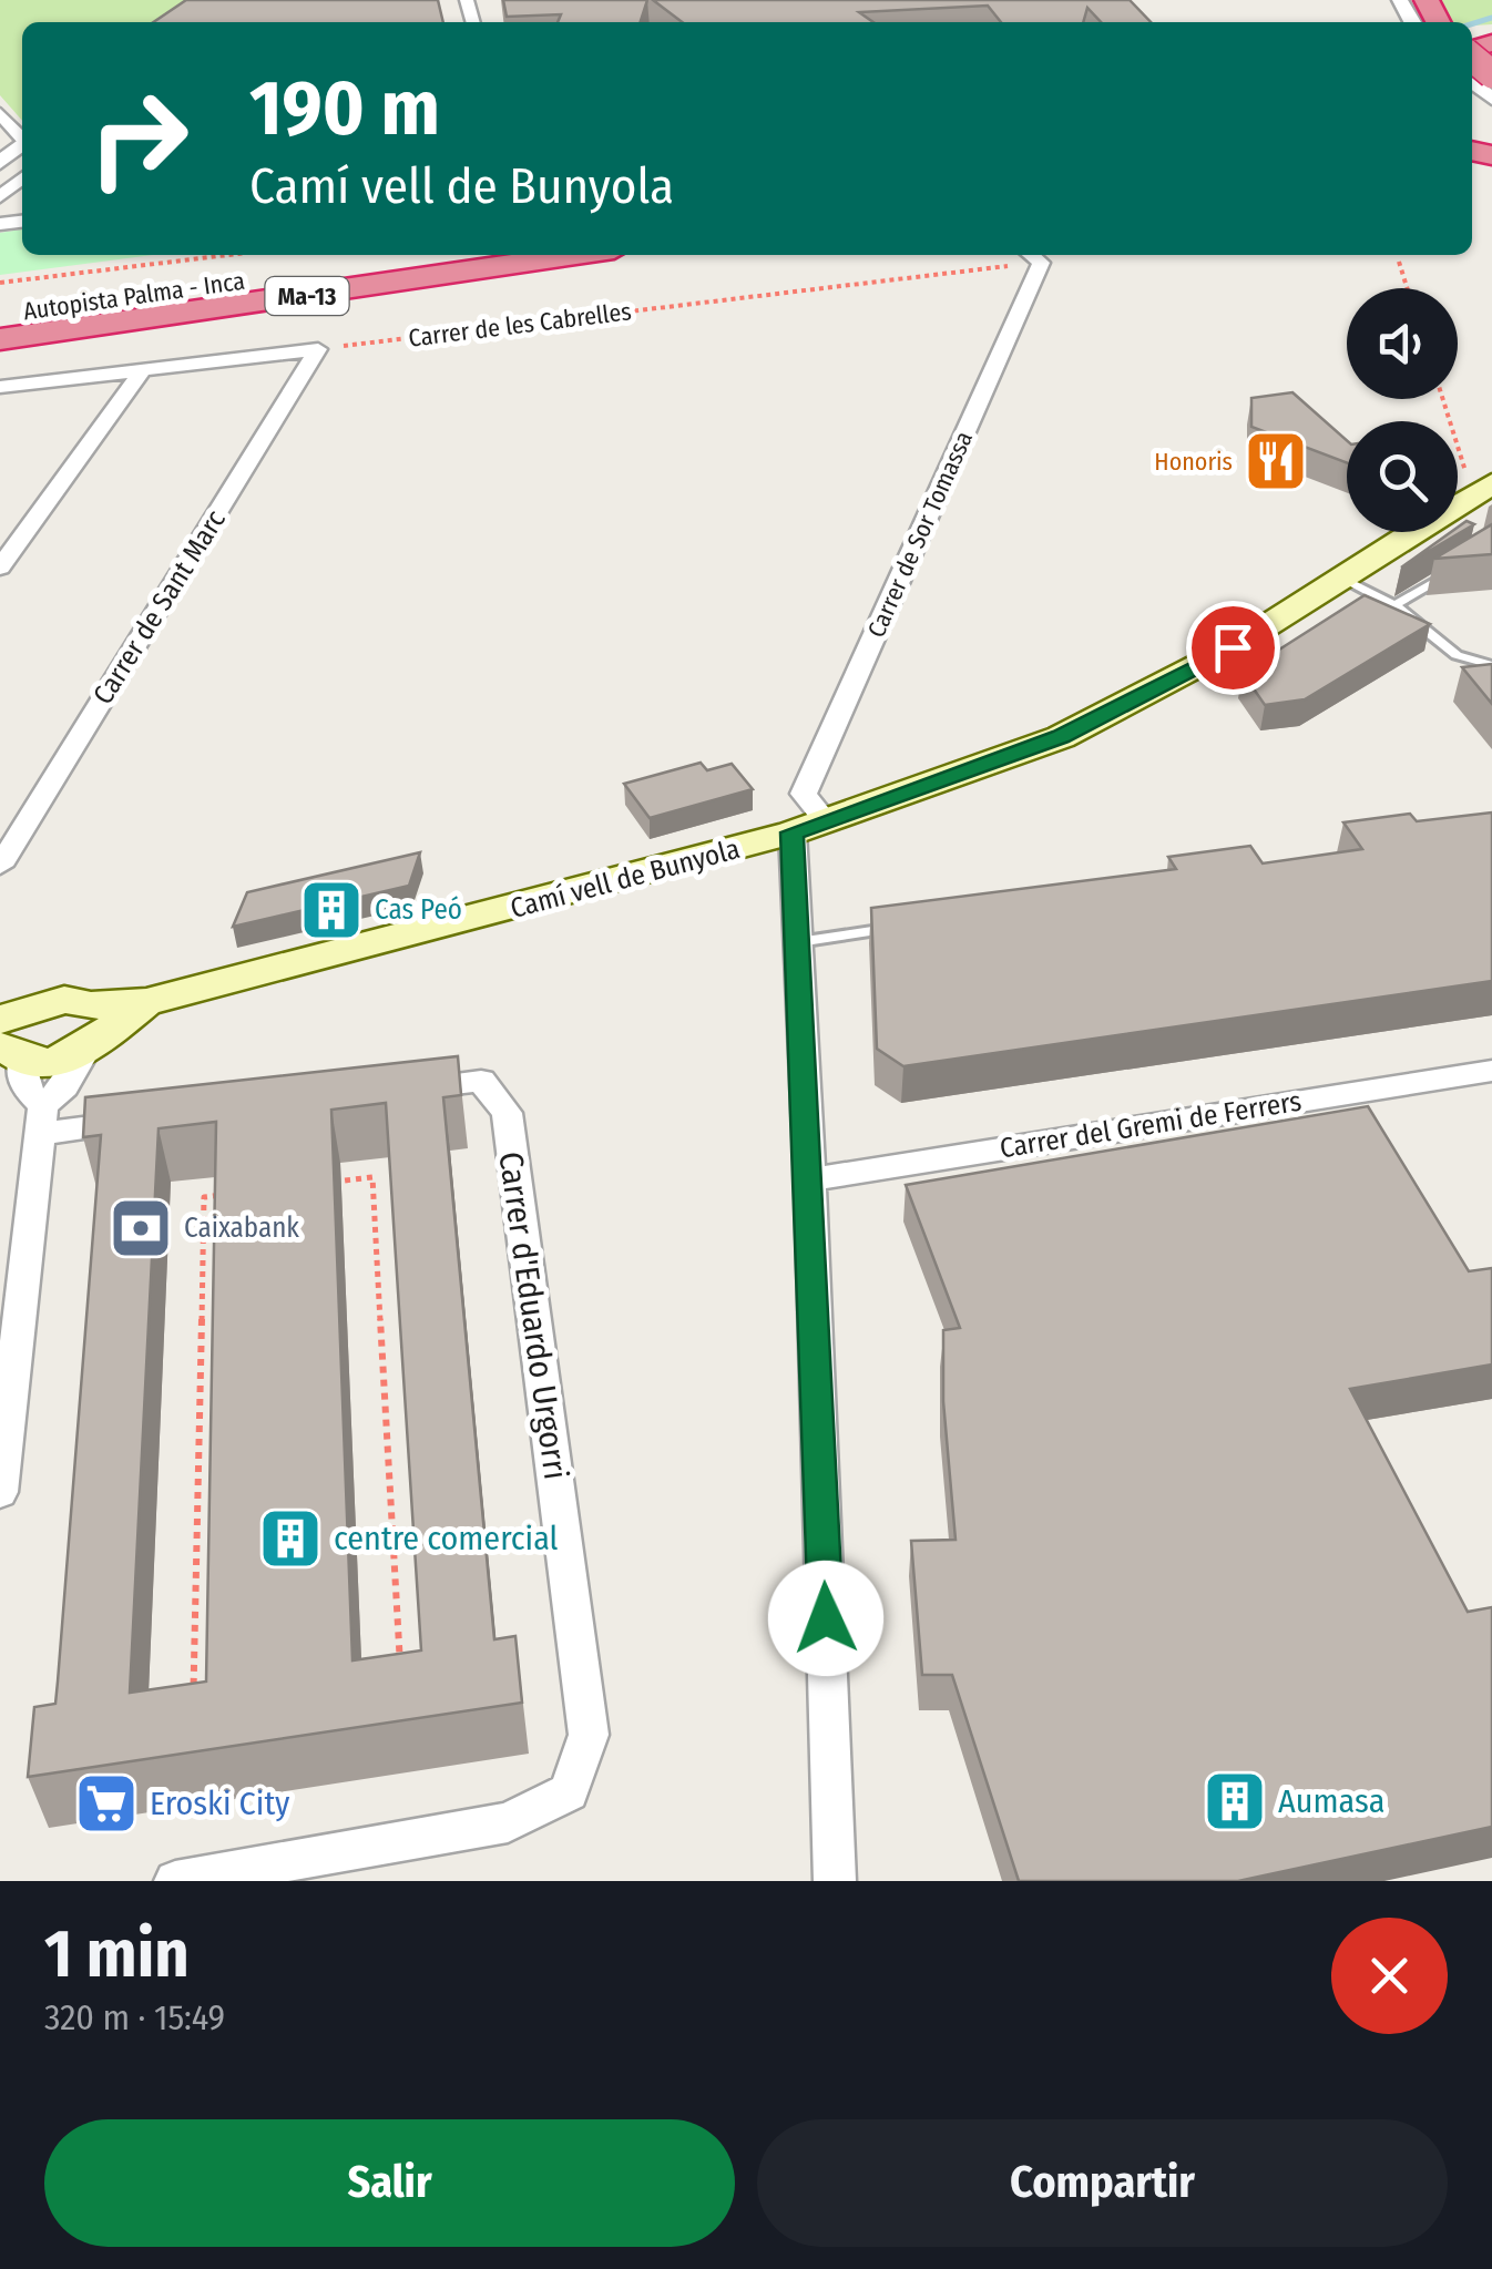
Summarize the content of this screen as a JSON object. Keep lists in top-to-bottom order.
{
  "streets": {
    "highway": ["Autopista Palma - Inca", "Ma-13"],
    "main road": ["Camí vell de Bunyola"],
    "street": [
      "Carrer de Sor Tomassa",
      "Carrer de Sant Marc",
      "Carrer del Gremi de Ferrers",
      "Carrer d'Eduardo Urgorri"
    ],
    "path": ["Carrer de les Cabrelles"]
  },
  "crossings": [
    ["Carrer de les Cabrelles", "Carrer de Sor Tomassa"],
    ["Carrer de les Cabrelles", "Carrer de Sant Marc"],
    ["Carrer de Sor Tomassa", "Camí vell de Bunyola"]
  ],
  "places": {
    "restaurant": ["Honoris"],
    "building": ["Cas Peó", "centre comercial", "Aumasa"],
    "bank": ["Caixabank"],
    "supermarket": ["Eroski City"]
  },
  "page": {
    "turn": ["190 m", "Camí vell de Bunyola"],
    "heading": ["1 min", "320 m · 15:49"],
    "buttons": ["Salir", "Compartir"]
  }
}
